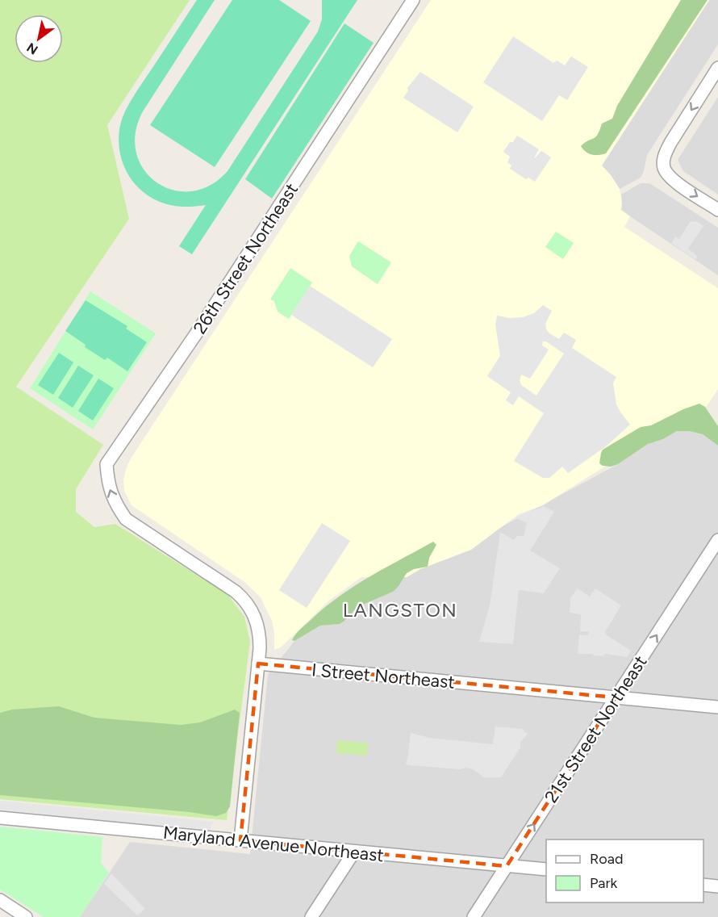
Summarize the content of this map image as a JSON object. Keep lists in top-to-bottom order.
{
  "streets": {
    "street": [
      "26th Street Northeast",
      "I Street Northeast",
      "21st Street Northeast",
      "Maryland Avenue Northeast"
    ]
  },
  "crossings": [
    ["26th Street Northeast", "I Street Northeast"],
    ["I Street Northeast", "21st Street Northeast"],
    ["21st Street Northeast", "Maryland Avenue Northeast"]
  ],
  "one_way": ["26th Street Northeast", "21st Street Northeast"],
  "districts": ["LANGSTON"],
  "legend": ["Road", "Park"],
  "north": "bottom left"
}
